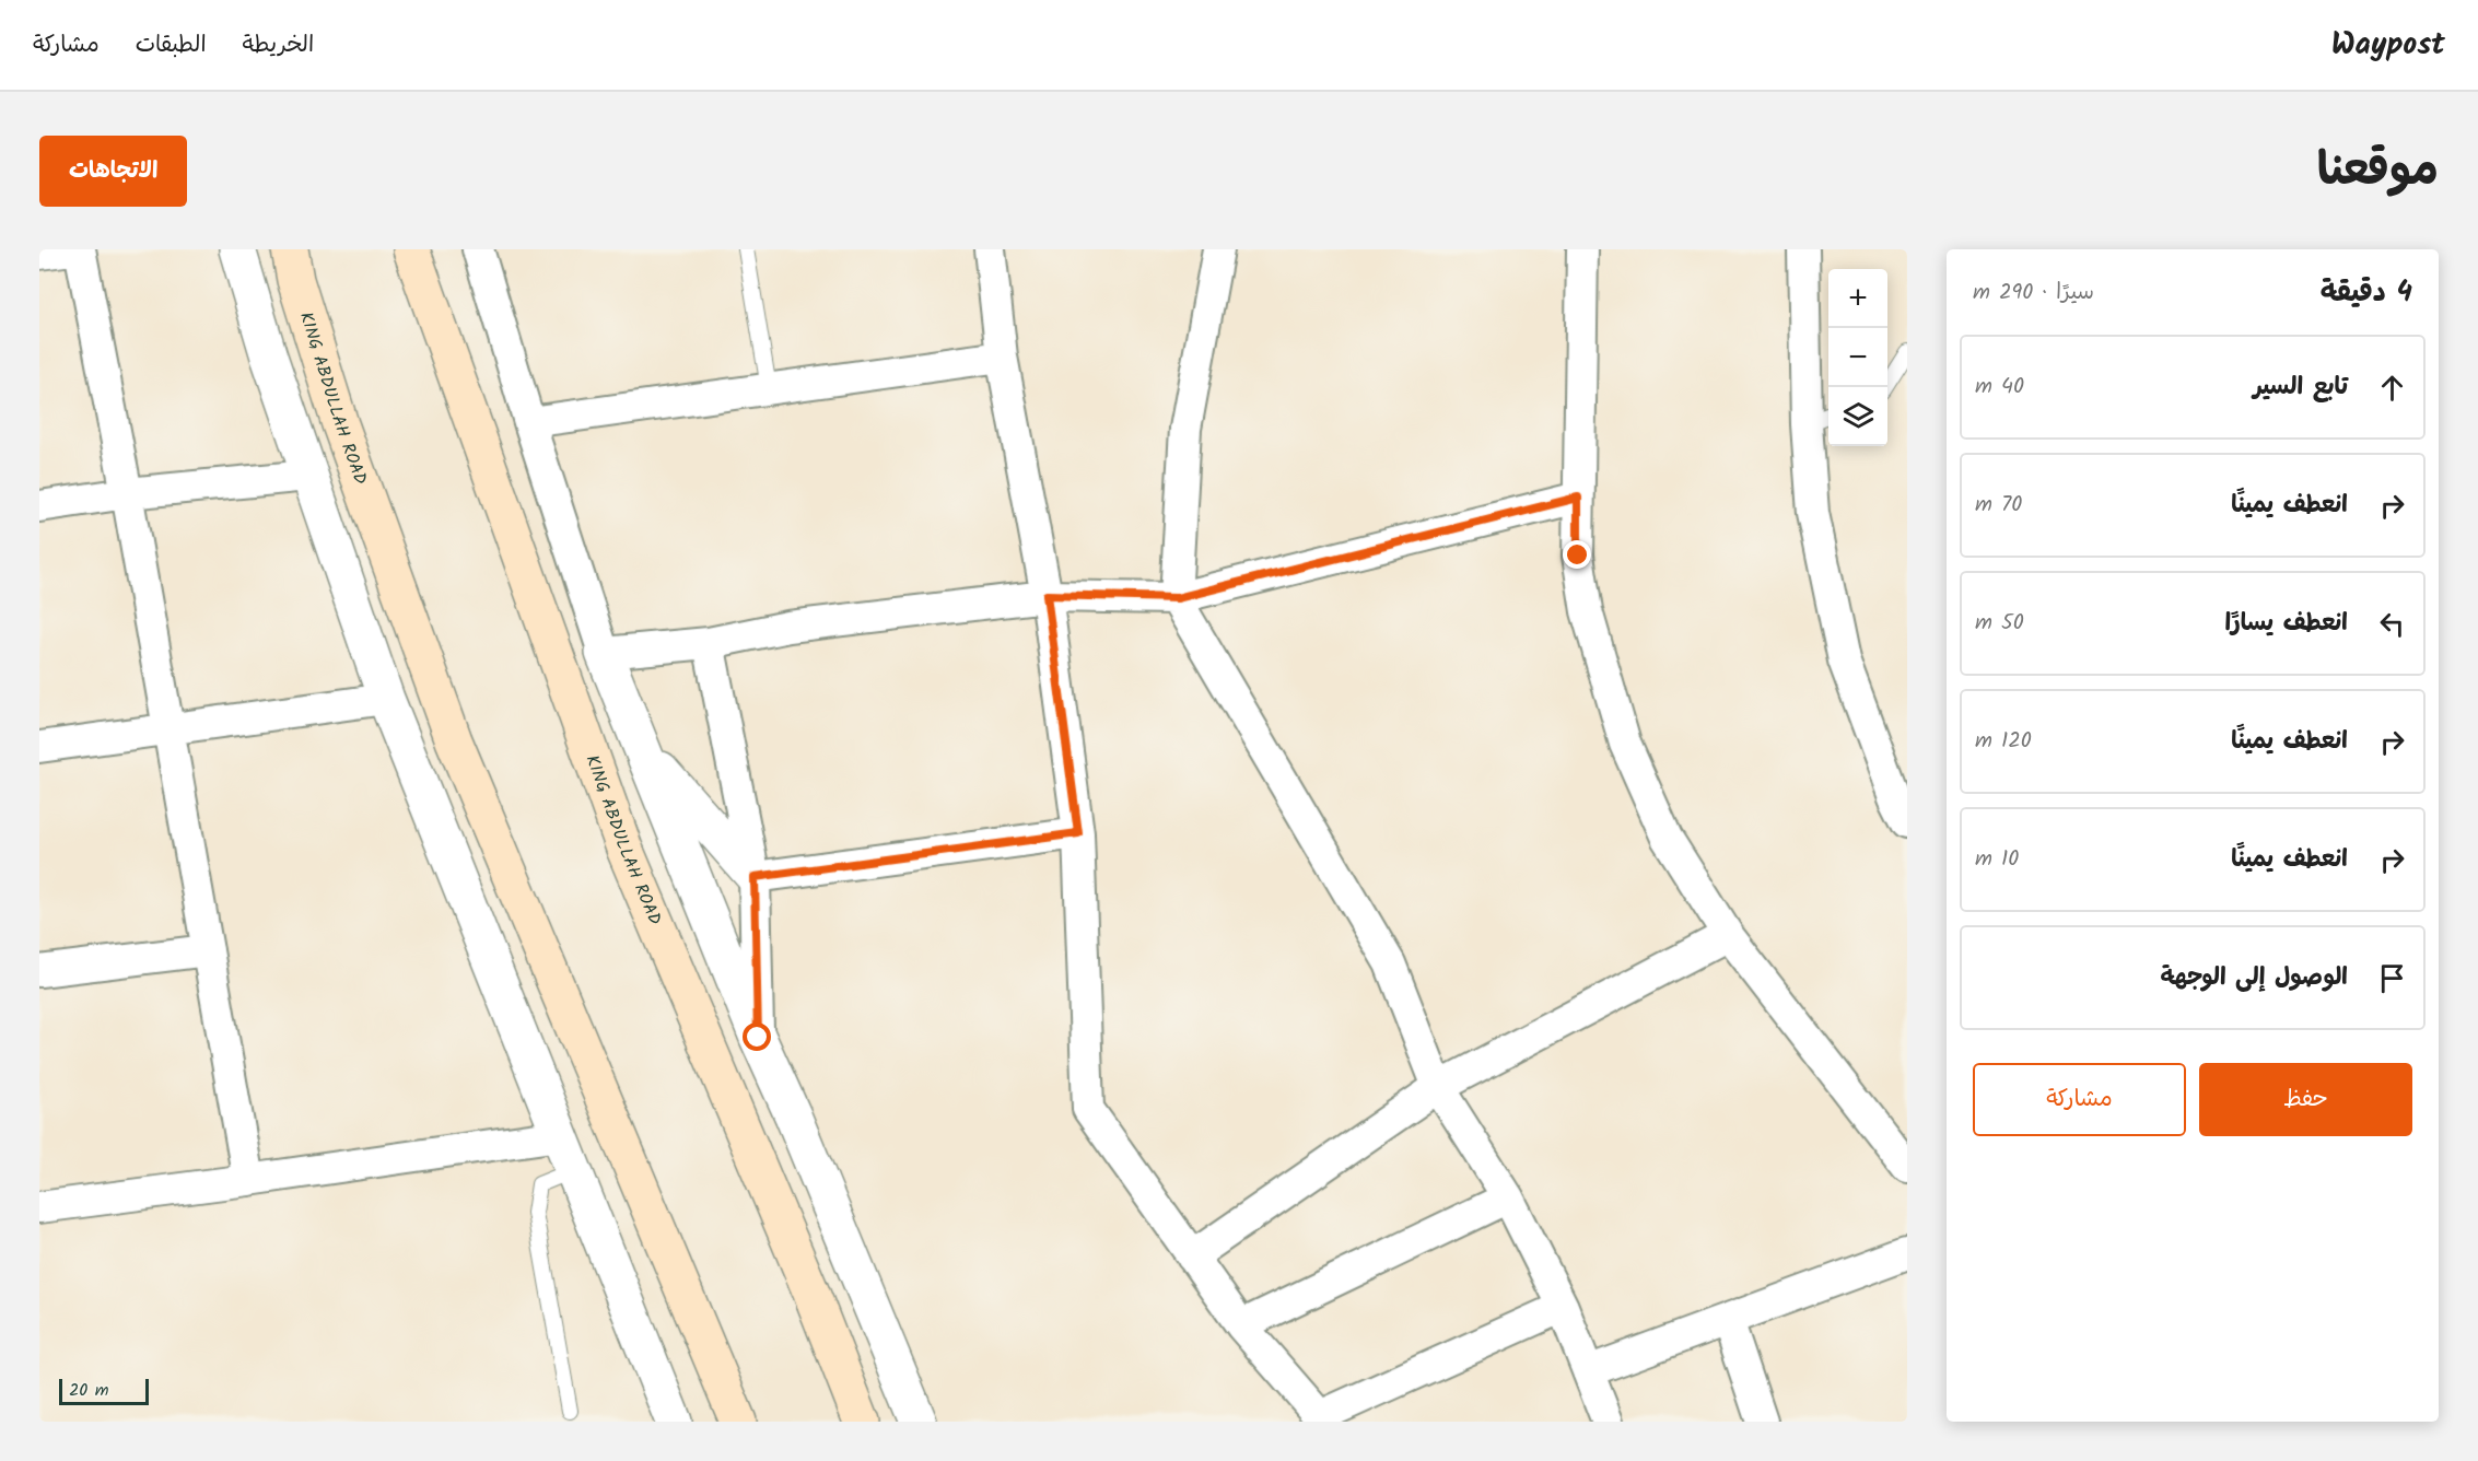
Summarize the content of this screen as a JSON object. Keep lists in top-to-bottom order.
{
  "streets": {
    "main road": ["KING ABDULLAH ROAD"]
  },
  "scale_bar": "20 m",
  "page": {
    "header": "Waypost",
    "nav": ["الخريطة", "الطبقات", "مشاركة"],
    "title": "موقعنا",
    "buttons": [
      "الاتجاهات",
      ["حفظ", "مشاركة"]
    ],
    "heading": ["4 دقيقة", "سيرًا · 290 m"],
    "map_buttons": ["+", "−"],
    "list": [
      ["تابع السير", "40 m"],
      ["انعطف يمينًا", "70 m"],
      ["انعطف يسارًا", "50 m"],
      ["انعطف يمينًا", "120 m"],
      ["انعطف يمينًا", "10 m"],
      "الوصول إلى الوجهة"
    ],
    "scale": "20 m"
  }
}
